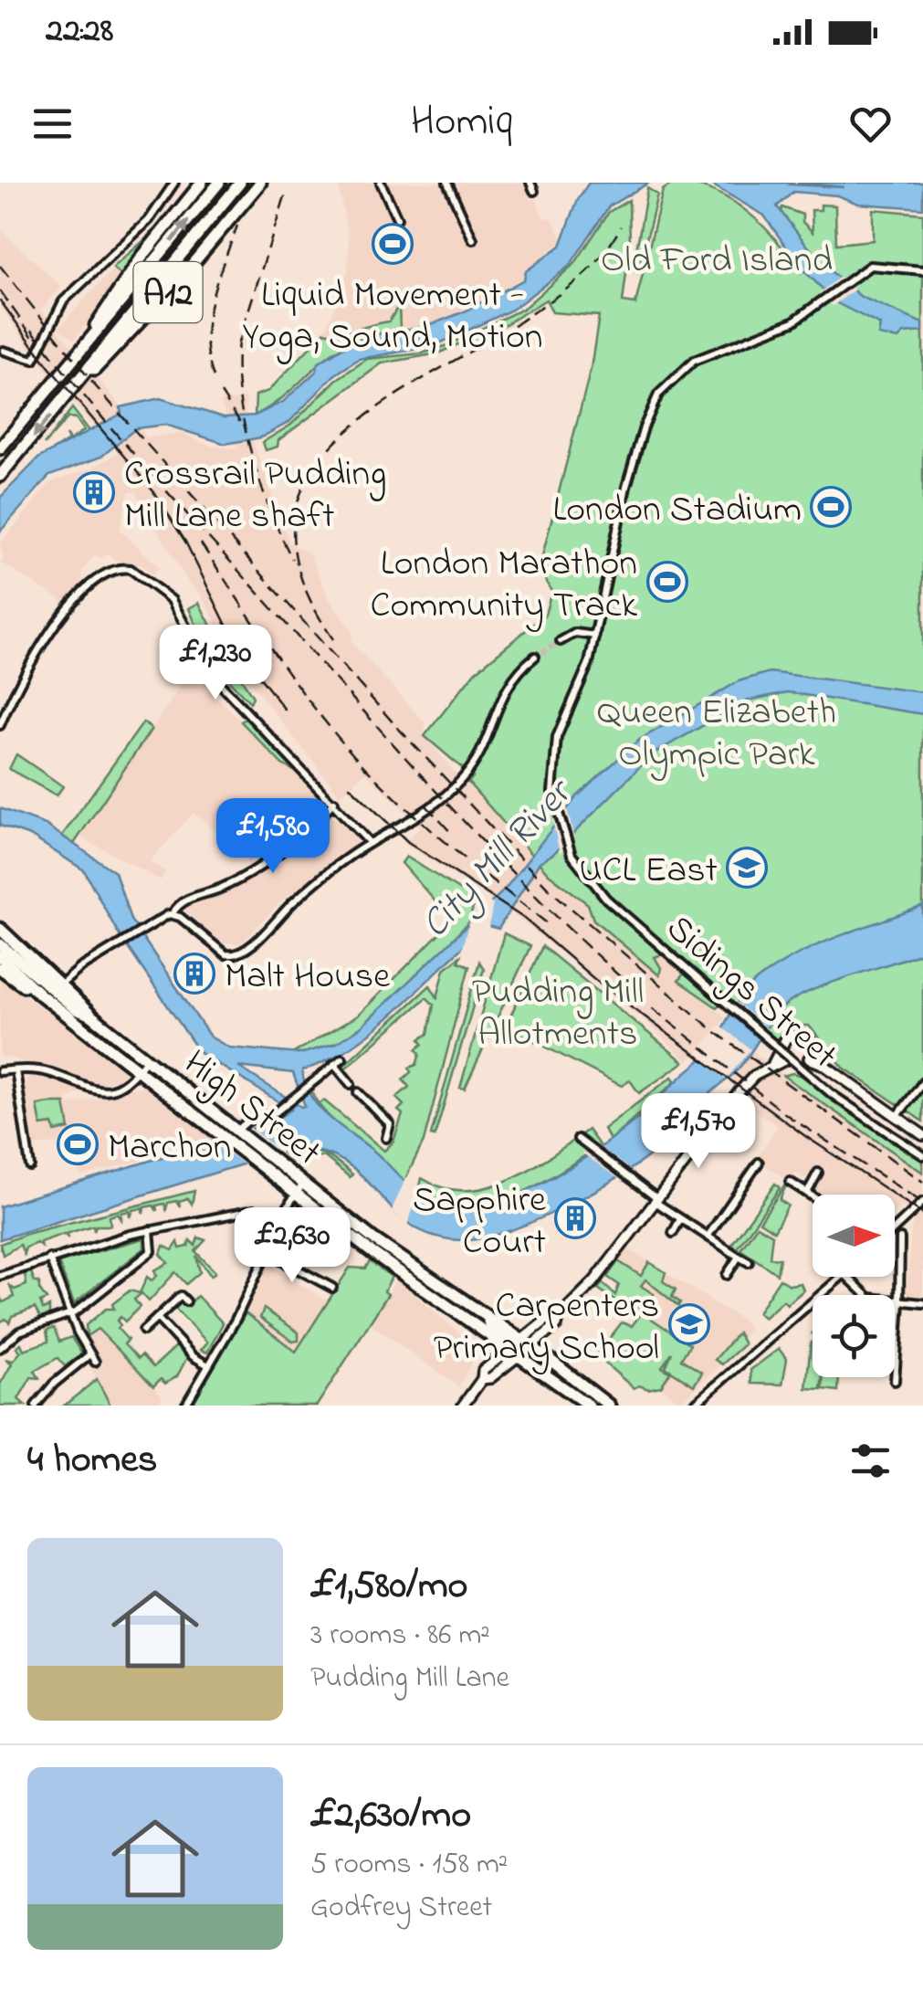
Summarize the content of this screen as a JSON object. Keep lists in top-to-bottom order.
{
  "streets": {
    "main road": ["A12", "High Street"],
    "street": ["Sidings Street"]
  },
  "water": ["City Mill River"],
  "parks": ["Old Ford Island", "Queen Elizabeth Olympic Park", "Pudding Mill Allotments"],
  "places": {
    "sports": [
      "Liquid Movement - Yoga, Sound, Motion",
      "London Stadium",
      "London Marathon Community Track",
      "Marchon"
    ],
    "building": ["Crossrail Pudding Mill Lane shaft", "Malt House", "Sapphire Court"],
    "school or university": ["UCL East", "Carpenters Primary School"]
  },
  "north": "right",
  "page": {
    "status": "22:28",
    "header": "Homiq",
    "price": [
      "£1,230",
      "£1,580",
      "£1,570",
      "£2,630"
    ],
    "heading": "4 homes",
    "list": [
      {
        "name": "£1,580/mo",
        "note": "3 rooms · 86 m² · Pudding Mill Lane"
      },
      {
        "name": "£2,630/mo",
        "note": "5 rooms · 158 m² · Godfrey Street"
      }
    ]
  }
}
